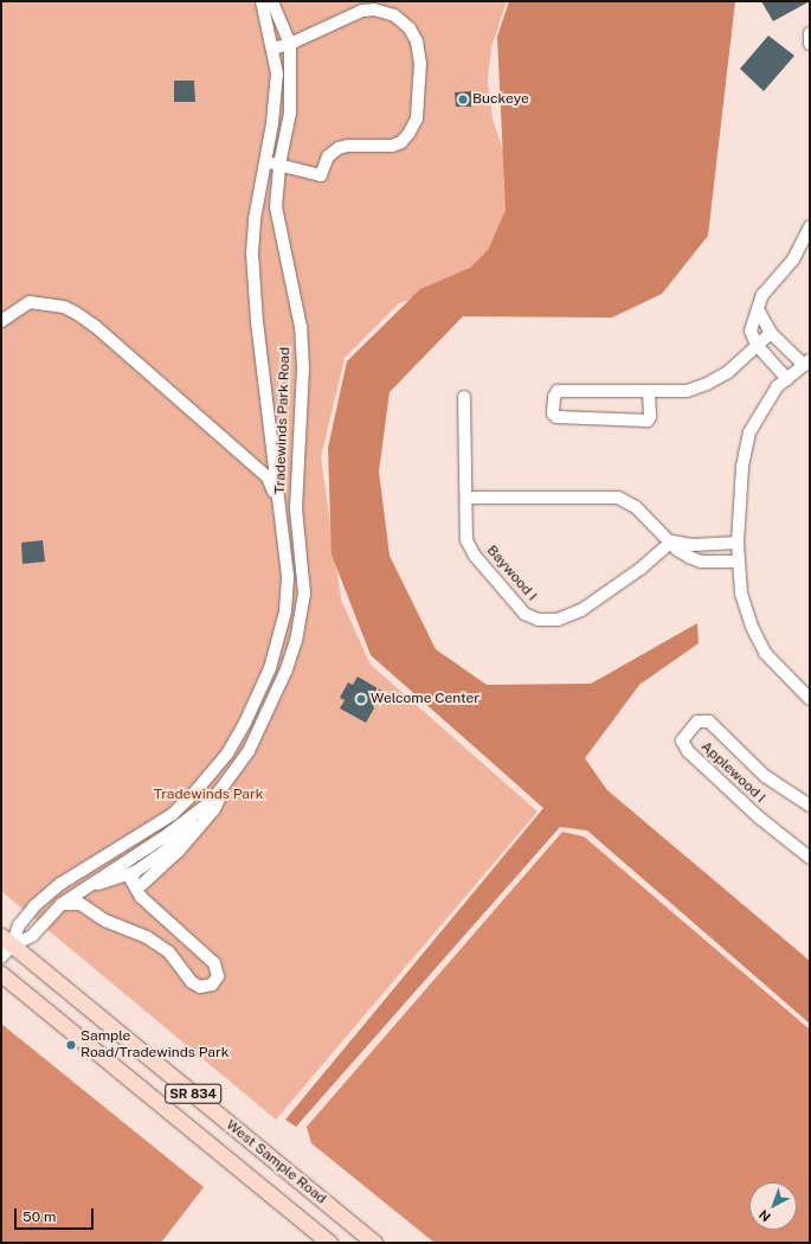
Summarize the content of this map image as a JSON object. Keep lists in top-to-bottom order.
{
  "streets": {
    "main road": ["SR 834", "West Sample Road"],
    "street": ["Tradewinds Park Road", "Baywood I", "Applewood I"]
  },
  "crossings": [
    ["Tradewinds Park Road", "West Sample Road"]
  ],
  "parks": ["Tradewinds Park"],
  "places": ["Buckeye", "Welcome Center", "Sample Road/Tradewinds Park"],
  "scale_bar": "50 m",
  "north": "bottom left"
}
